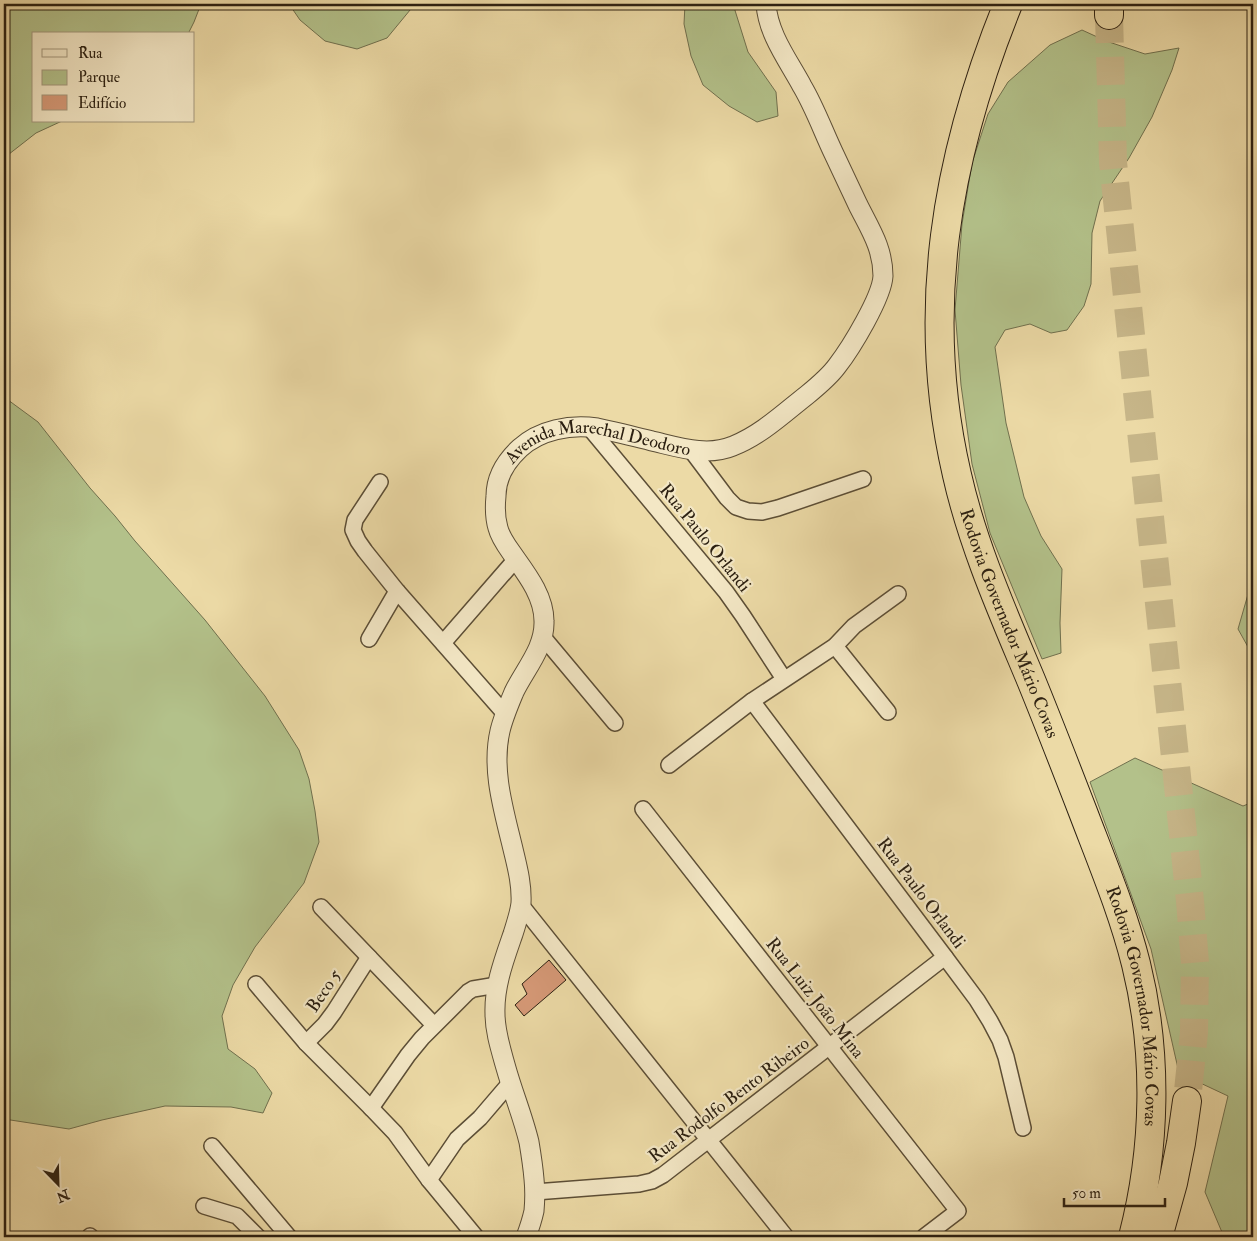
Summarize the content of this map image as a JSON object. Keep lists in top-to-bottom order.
{
  "streets": {
    "highway": ["Rodovia Governador Mário Covas"],
    "street": [
      "Avenida Marechal Deodoro",
      "Rua Paulo Orlandi",
      "Beco 5",
      "Rua Luiz João Mina",
      "Rua Rodolfo Bento Ribeiro"
    ]
  },
  "crossings": [
    ["Avenida Marechal Deodoro", "Rua Paulo Orlandi"],
    ["Avenida Marechal Deodoro", "Rua Rodolfo Bento Ribeiro"],
    ["Rua Paulo Orlandi", "Rua Rodolfo Bento Ribeiro"],
    ["Rua Luiz João Mina", "Rua Rodolfo Bento Ribeiro"]
  ],
  "legend": ["Rua", "Parque", "Edifício"],
  "scale_bar": "50 m",
  "north": "bottom right"
}
